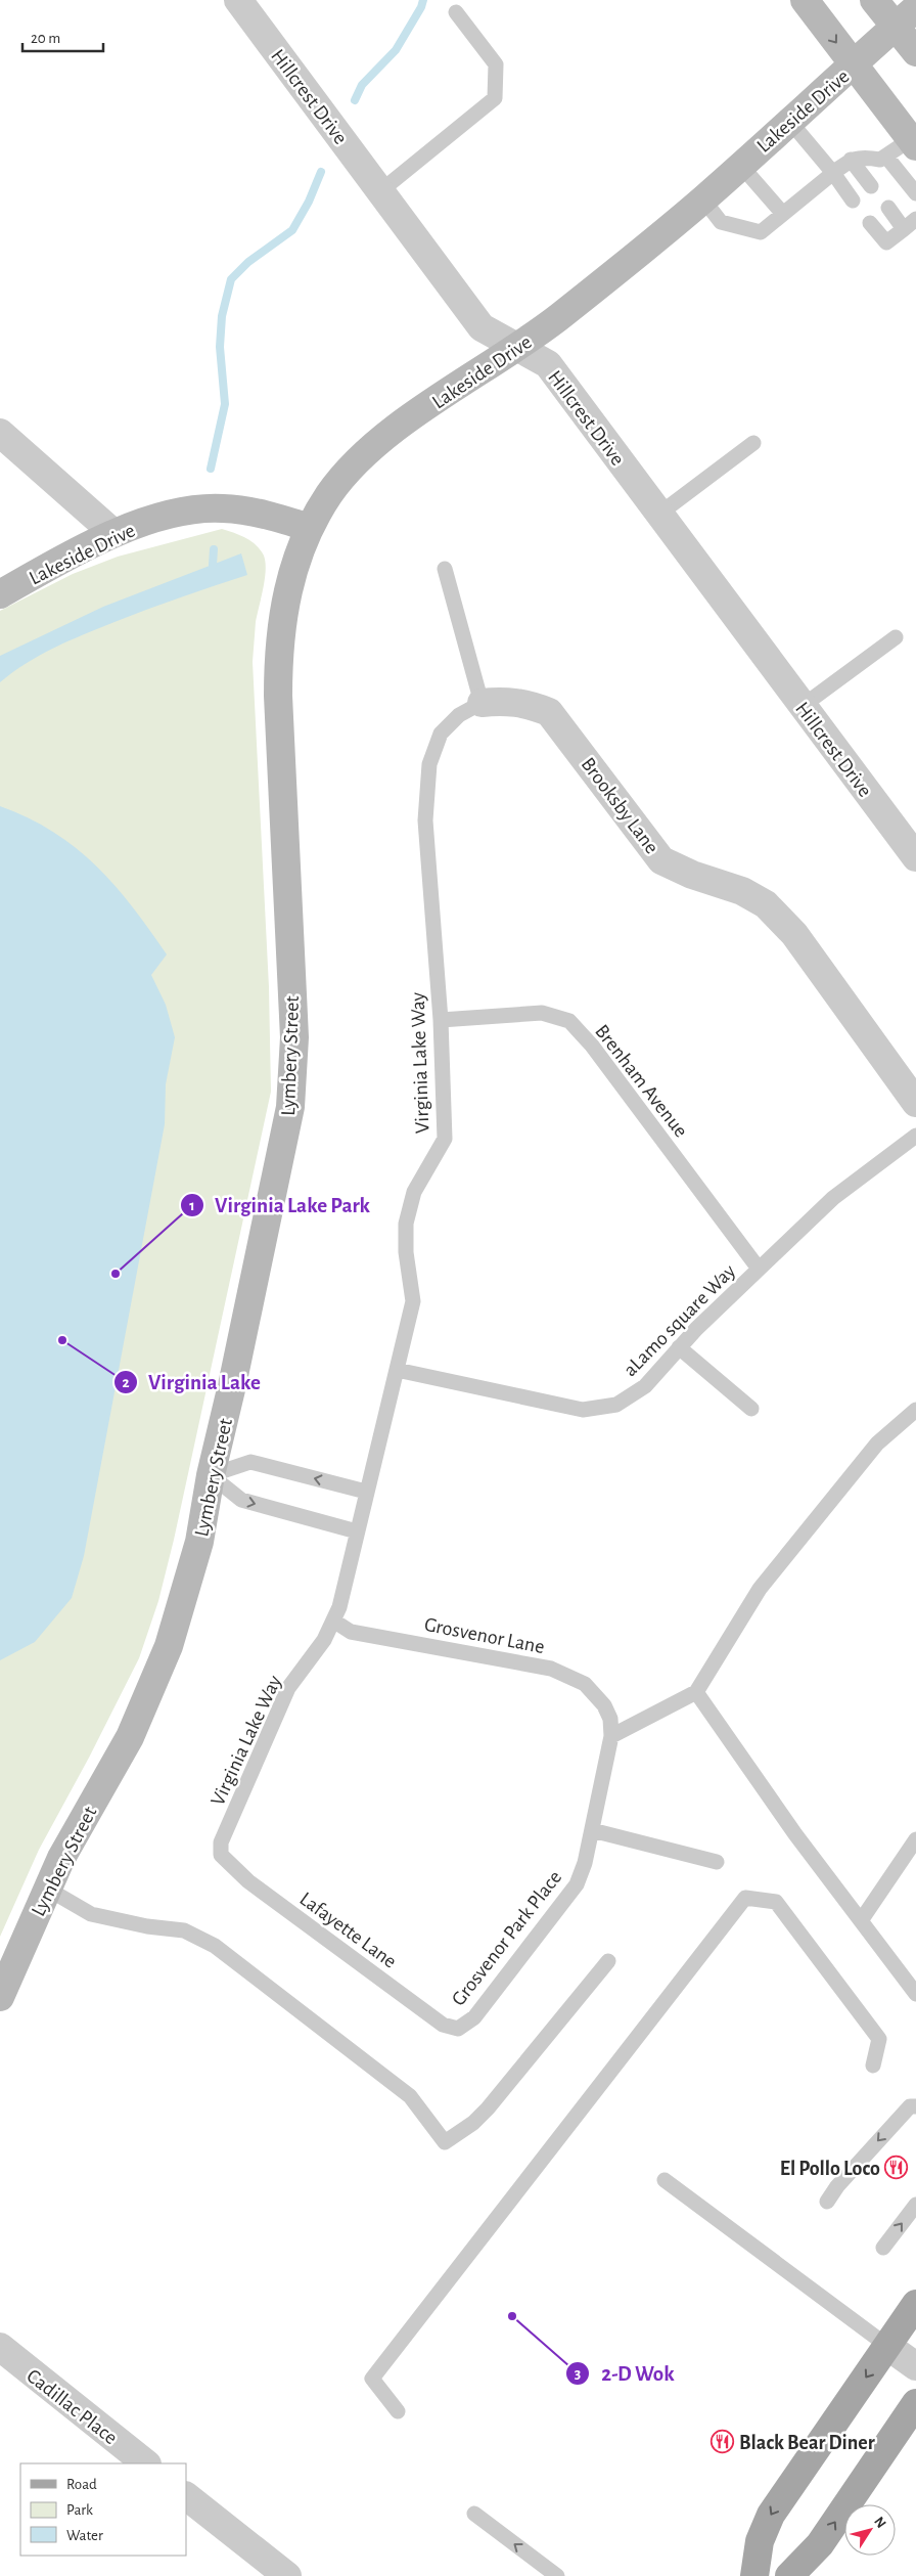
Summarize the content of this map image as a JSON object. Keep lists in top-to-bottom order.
{
  "streets": {
    "street": [
      "Hillcrest Drive",
      "Lakeside Drive",
      "Brooksby Lane",
      "Lymbery Street",
      "Cadillac Place"
    ],
    "lane": [
      "Virginia Lake Way",
      "Brenham Avenue",
      "aLamo square Way",
      "Grosvenor Lane",
      "Lafayette Lane",
      "Grosvenor Park Place"
    ]
  },
  "crossings": [
    ["Hillcrest Drive", "Lakeside Drive"],
    ["Lakeside Drive", "Lymbery Street"],
    ["Brooksby Lane", "Virginia Lake Way"],
    ["Virginia Lake Way", "Brenham Avenue"],
    ["Virginia Lake Way", "aLamo square Way"],
    ["Virginia Lake Way", "Grosvenor Lane"],
    ["Virginia Lake Way", "Lafayette Lane"],
    ["Brenham Avenue", "aLamo square Way"],
    ["Grosvenor Lane", "Grosvenor Park Place"],
    ["Lafayette Lane", "Grosvenor Park Place"]
  ],
  "places": {
    "other": ["Virginia Lake Park", "Virginia Lake", "2-D Wok"],
    "restaurant": ["El Pollo Loco", "Black Bear Diner"]
  },
  "legend": ["Road", "Park", "Water"],
  "scale_bar": "20 m",
  "north": "top right"
}
